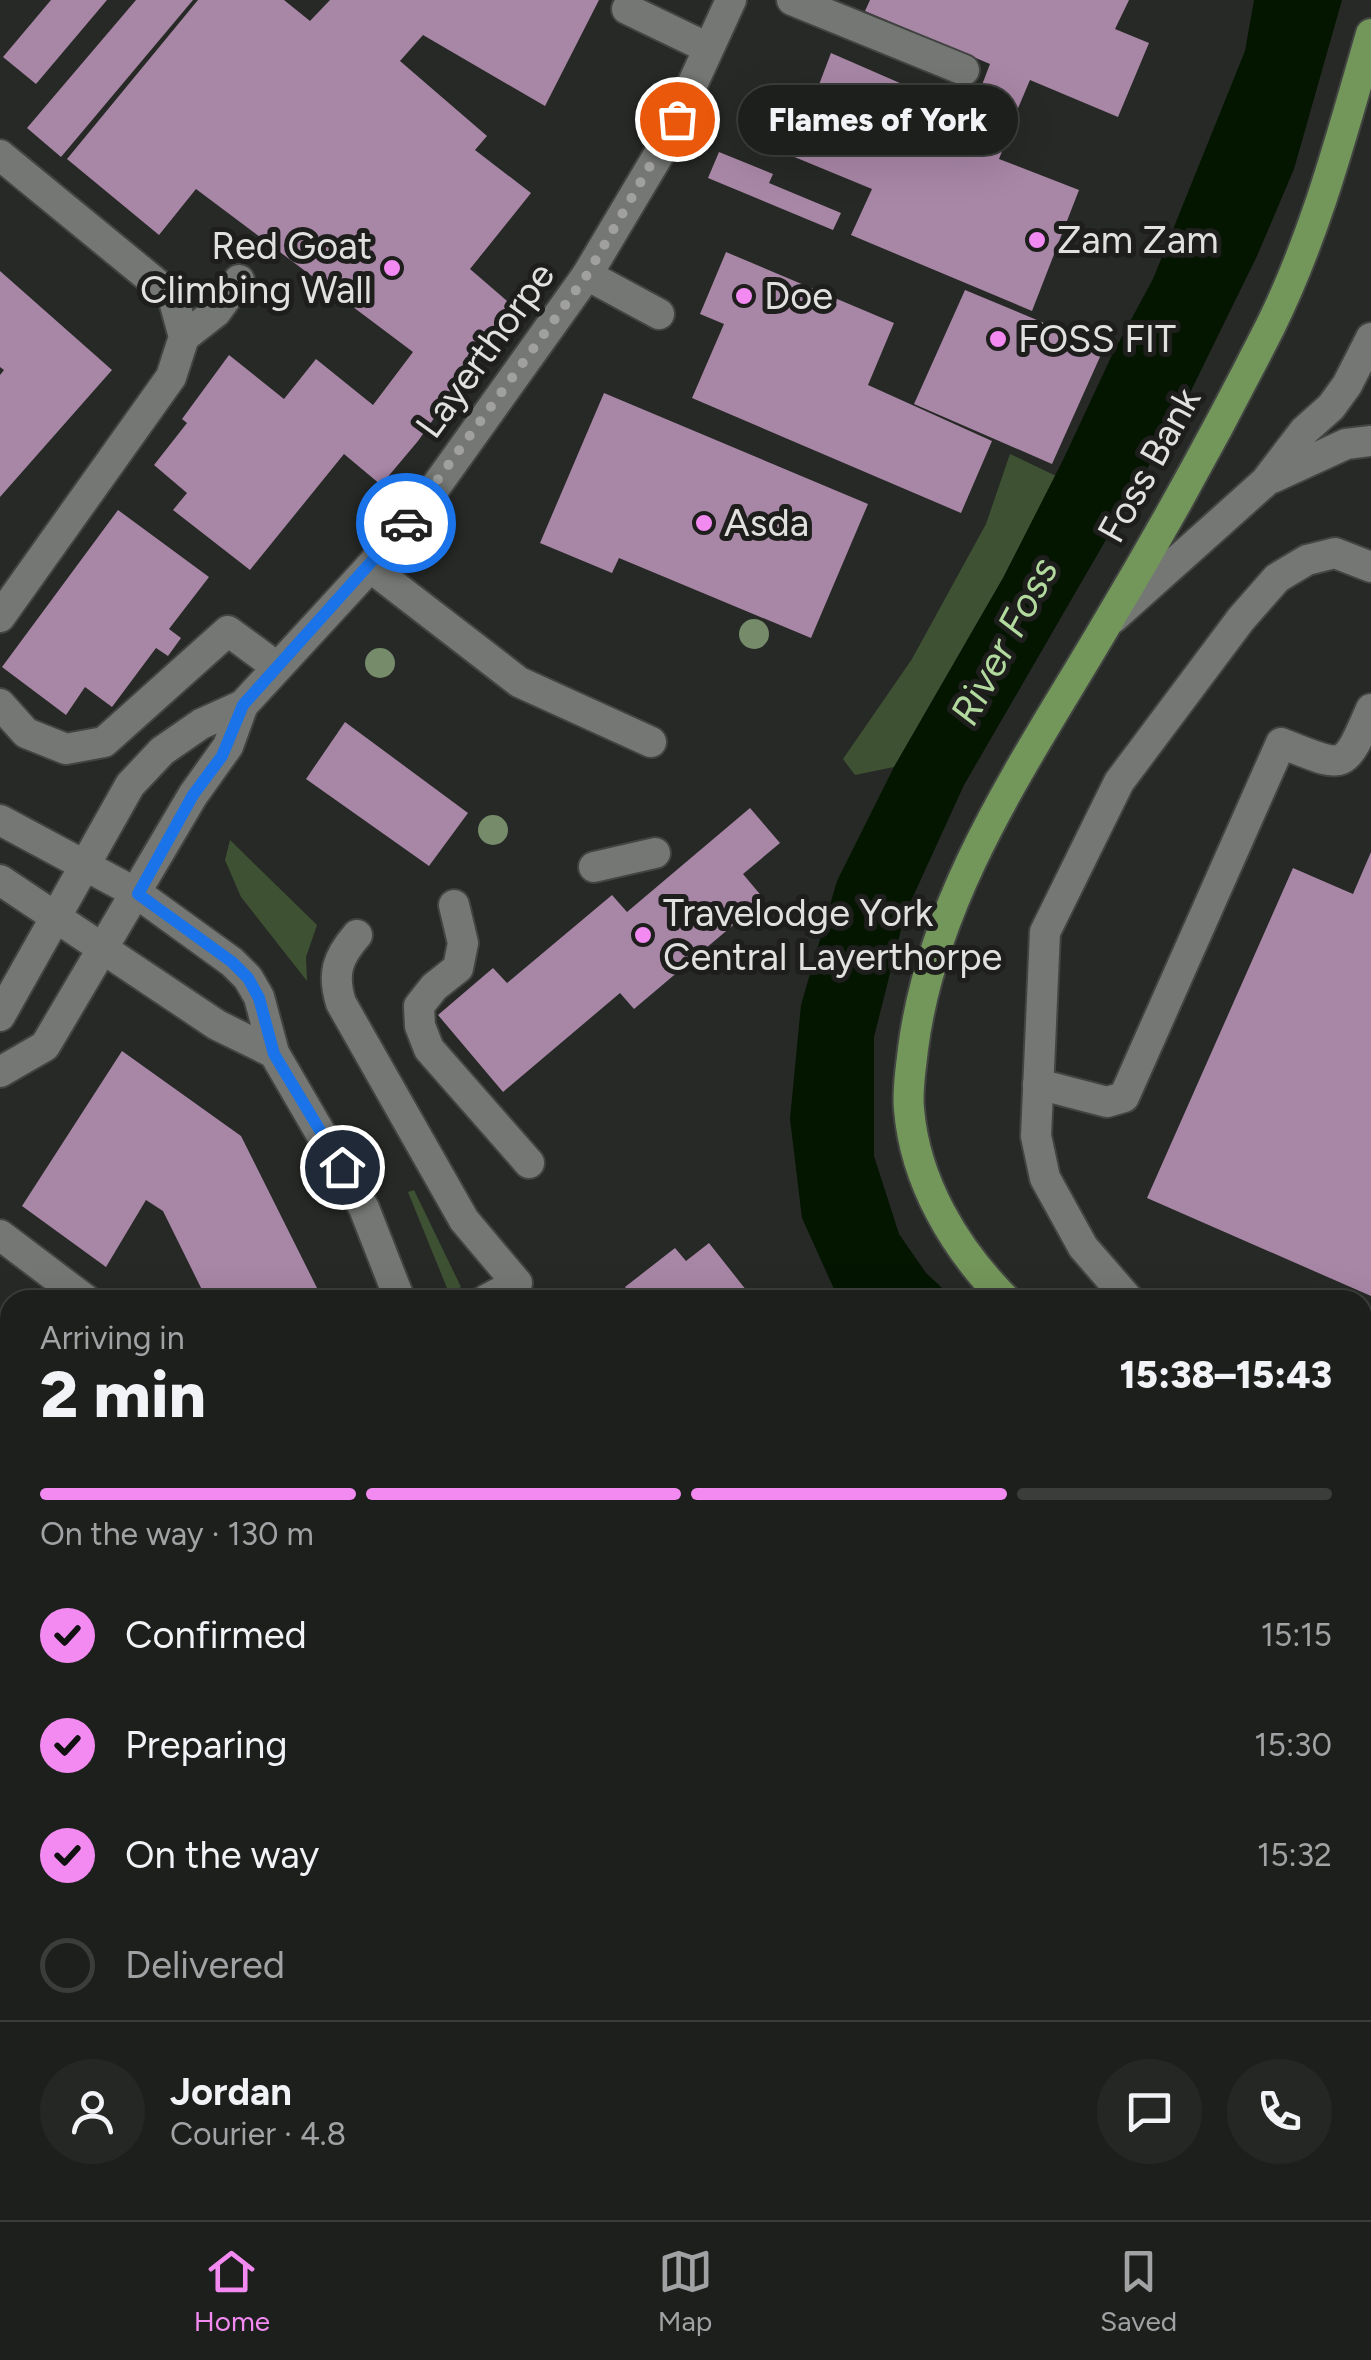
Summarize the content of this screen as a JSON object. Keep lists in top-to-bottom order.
{
  "streets": {
    "main road": ["Foss Bank"],
    "street": ["Layerthorpe"]
  },
  "water": ["River Foss"],
  "places": [
    "Flames of York",
    "Zam Zam",
    "Red Goat Climbing Wall",
    "Doe",
    "FOSS FIT",
    "Asda",
    "Travelodge York Central Layerthorpe"
  ],
  "page": {
    "bubble": "Flames of York",
    "heading": ["2 min", "Arriving in", "15:38–15:43"],
    "panel": ["Jordan", "Courier · 4.8"],
    "bar": "On the way · 130 m",
    "list": [
      ["Confirmed", "15:15"],
      ["Preparing", "15:30"],
      ["On the way", "15:32"],
      "Delivered"
    ],
    "tabs": ["Home", "Map", "Saved"]
  }
}
